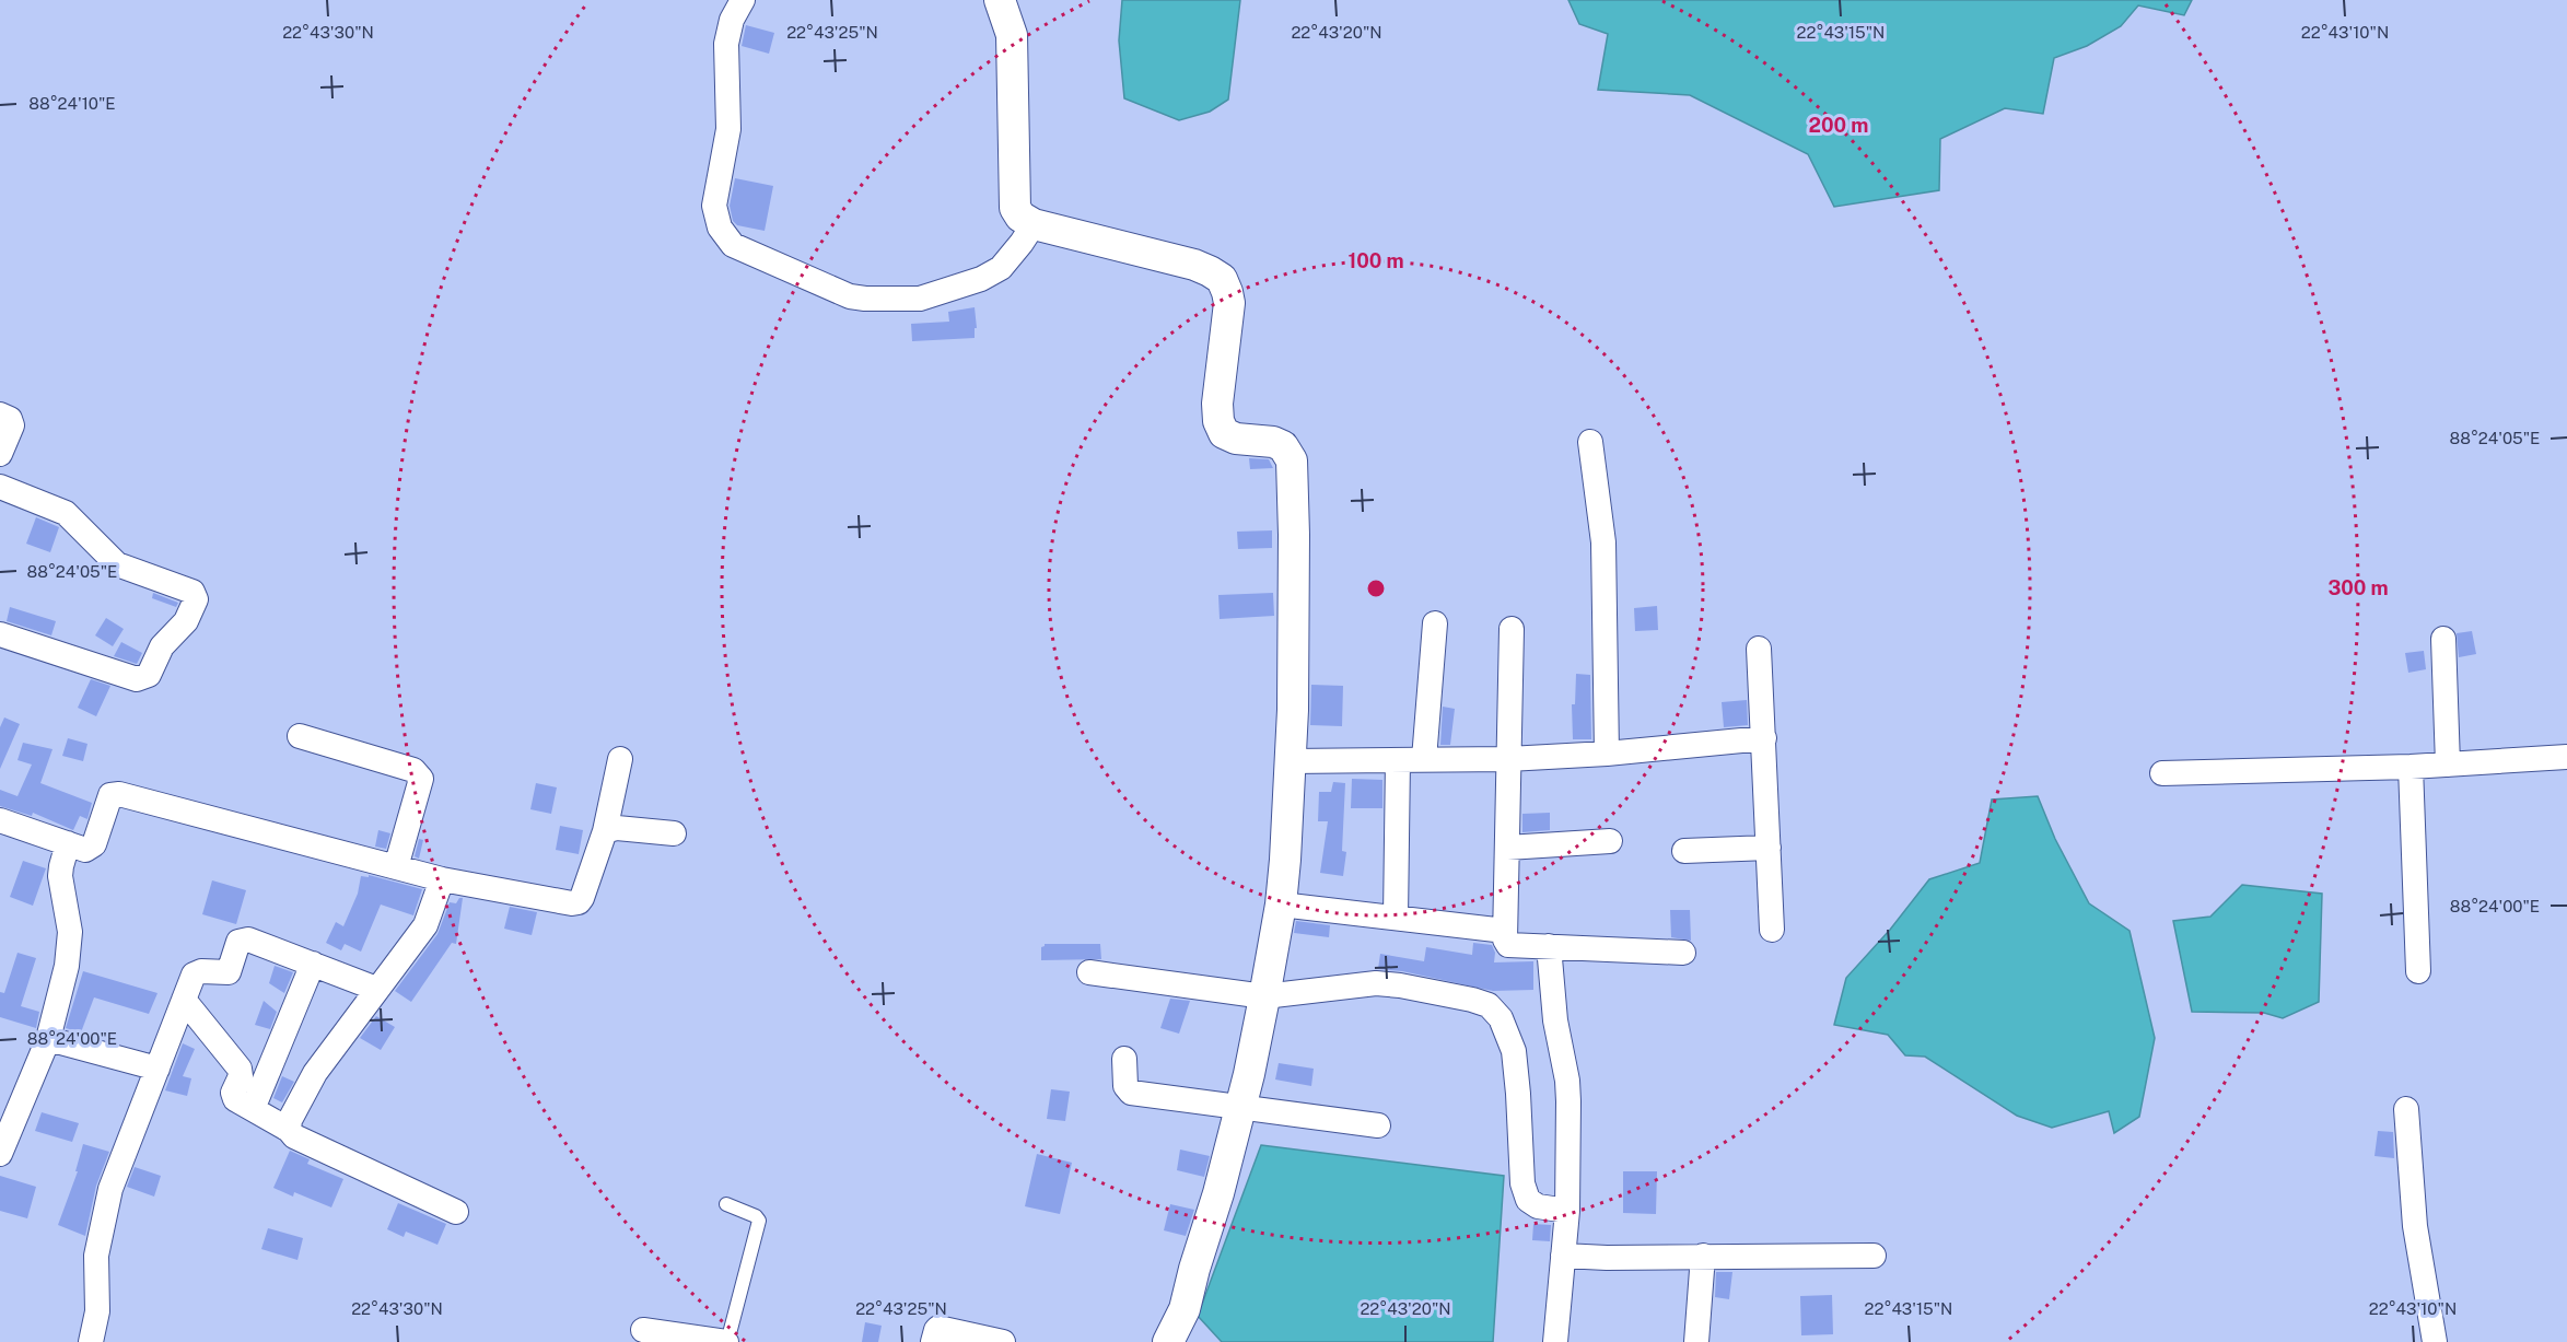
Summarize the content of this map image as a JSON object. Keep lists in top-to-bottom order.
{
  "coordinates": [
    "22°43'30\"N",
    "22°43'25\"N",
    "22°43'20\"N",
    "22°43'15\"N",
    "22°43'10\"N",
    "88°24'10\"E",
    "88°24'05\"E",
    "88°24'00\"E"
  ],
  "rings": ["200 m", "100 m", "300 m"]
}
